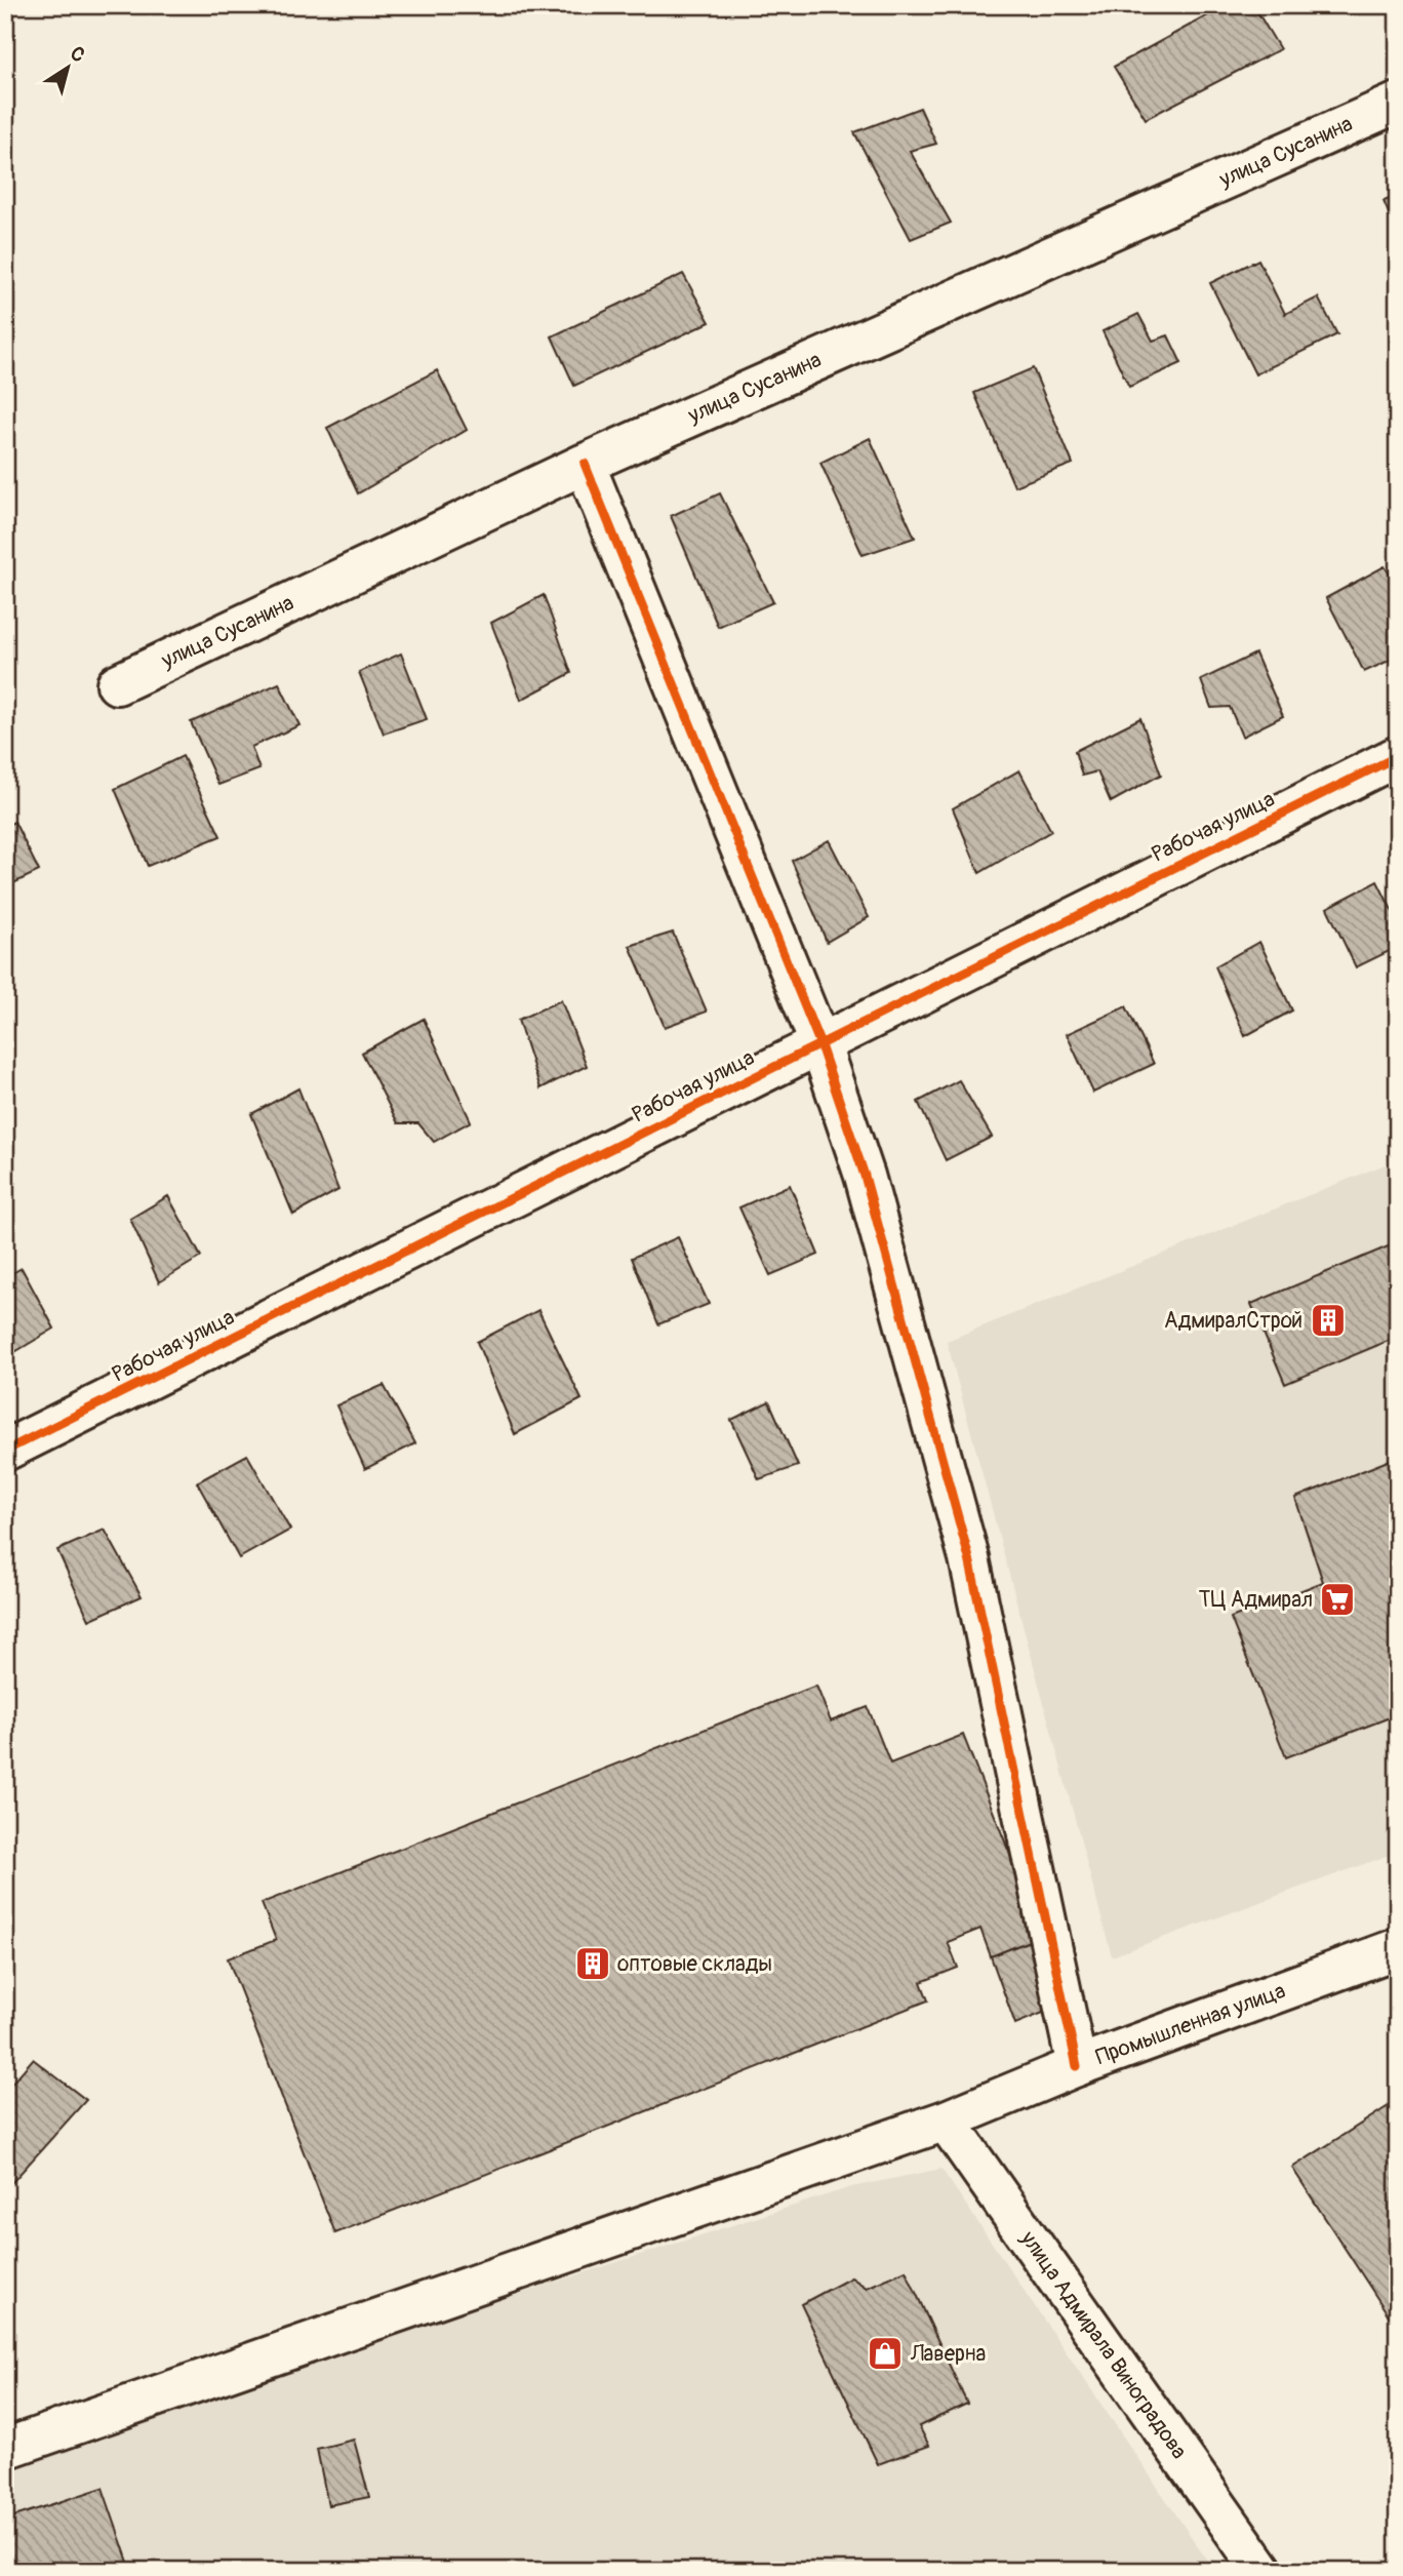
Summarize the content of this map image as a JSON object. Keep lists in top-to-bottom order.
{
  "streets": {
    "street": [
      "улица Сусанина",
      "Рабочая улица",
      "Промышленная улица",
      "улица Адмирала Виноградова"
    ]
  },
  "crossings": [
    ["Промышленная улица", "улица Адмирала Виноградова"]
  ],
  "places": {
    "building": ["АдмиралСтрой", "оптовые склады"],
    "supermarket": ["ТЦ Адмирал"],
    "shop": ["Лаверна"]
  },
  "north": "top right"
}
